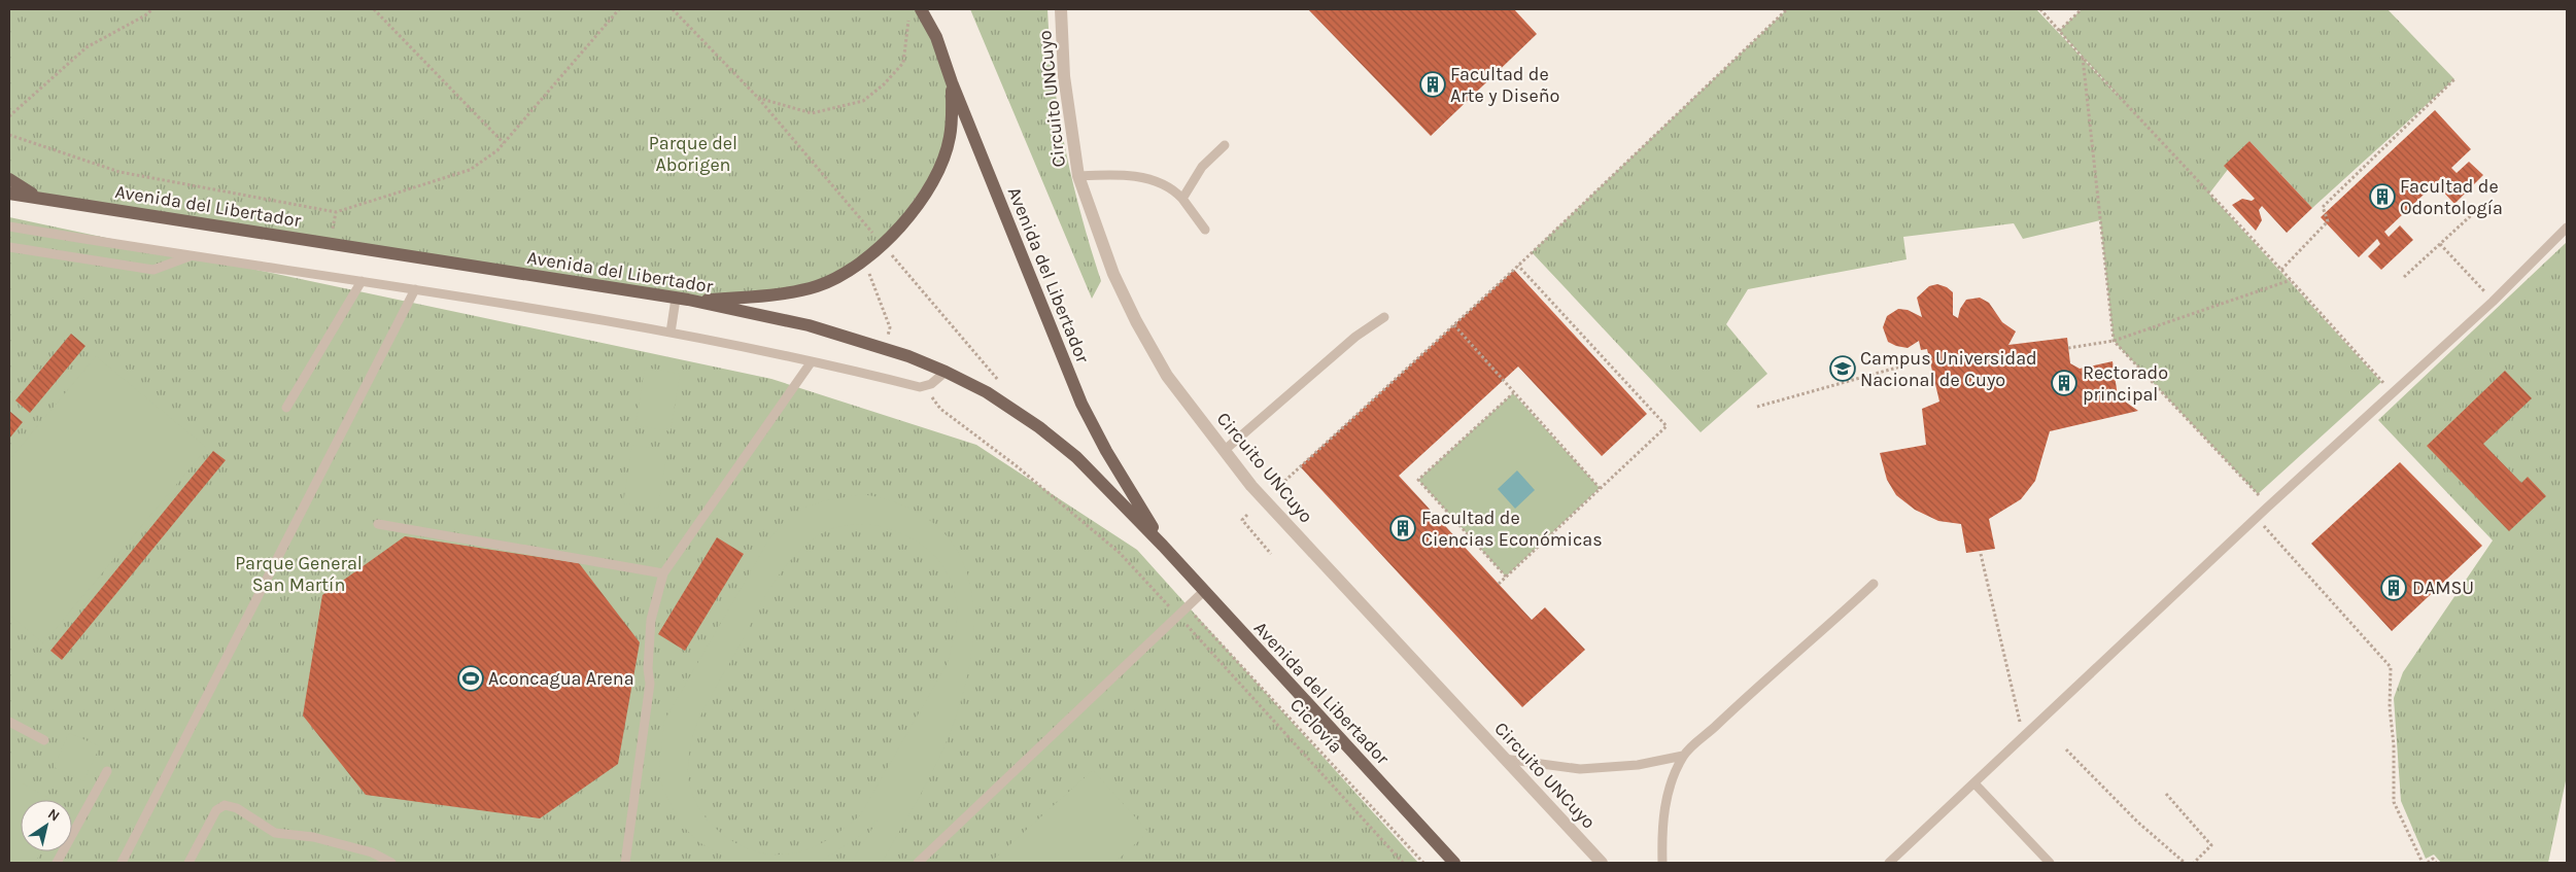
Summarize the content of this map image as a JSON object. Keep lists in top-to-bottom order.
{
  "streets": {
    "main road": ["Avenida del Libertador"],
    "street": ["Circuito UNCuyo"],
    "path": ["Ciclovía"]
  },
  "parks": ["Parque del Aborigen", "Parque General San Martín"],
  "places": {
    "building": [
      "Facultad de Arte y Diseño",
      "Facultad de Odontología",
      "Rectorado principal",
      "Facultad de Ciencias Económicas",
      "DAMSU"
    ],
    "school or university": ["Campus Universidad Nacional de Cuyo"],
    "sports": ["Aconcagua Arena"]
  },
  "north": "top right"
}
